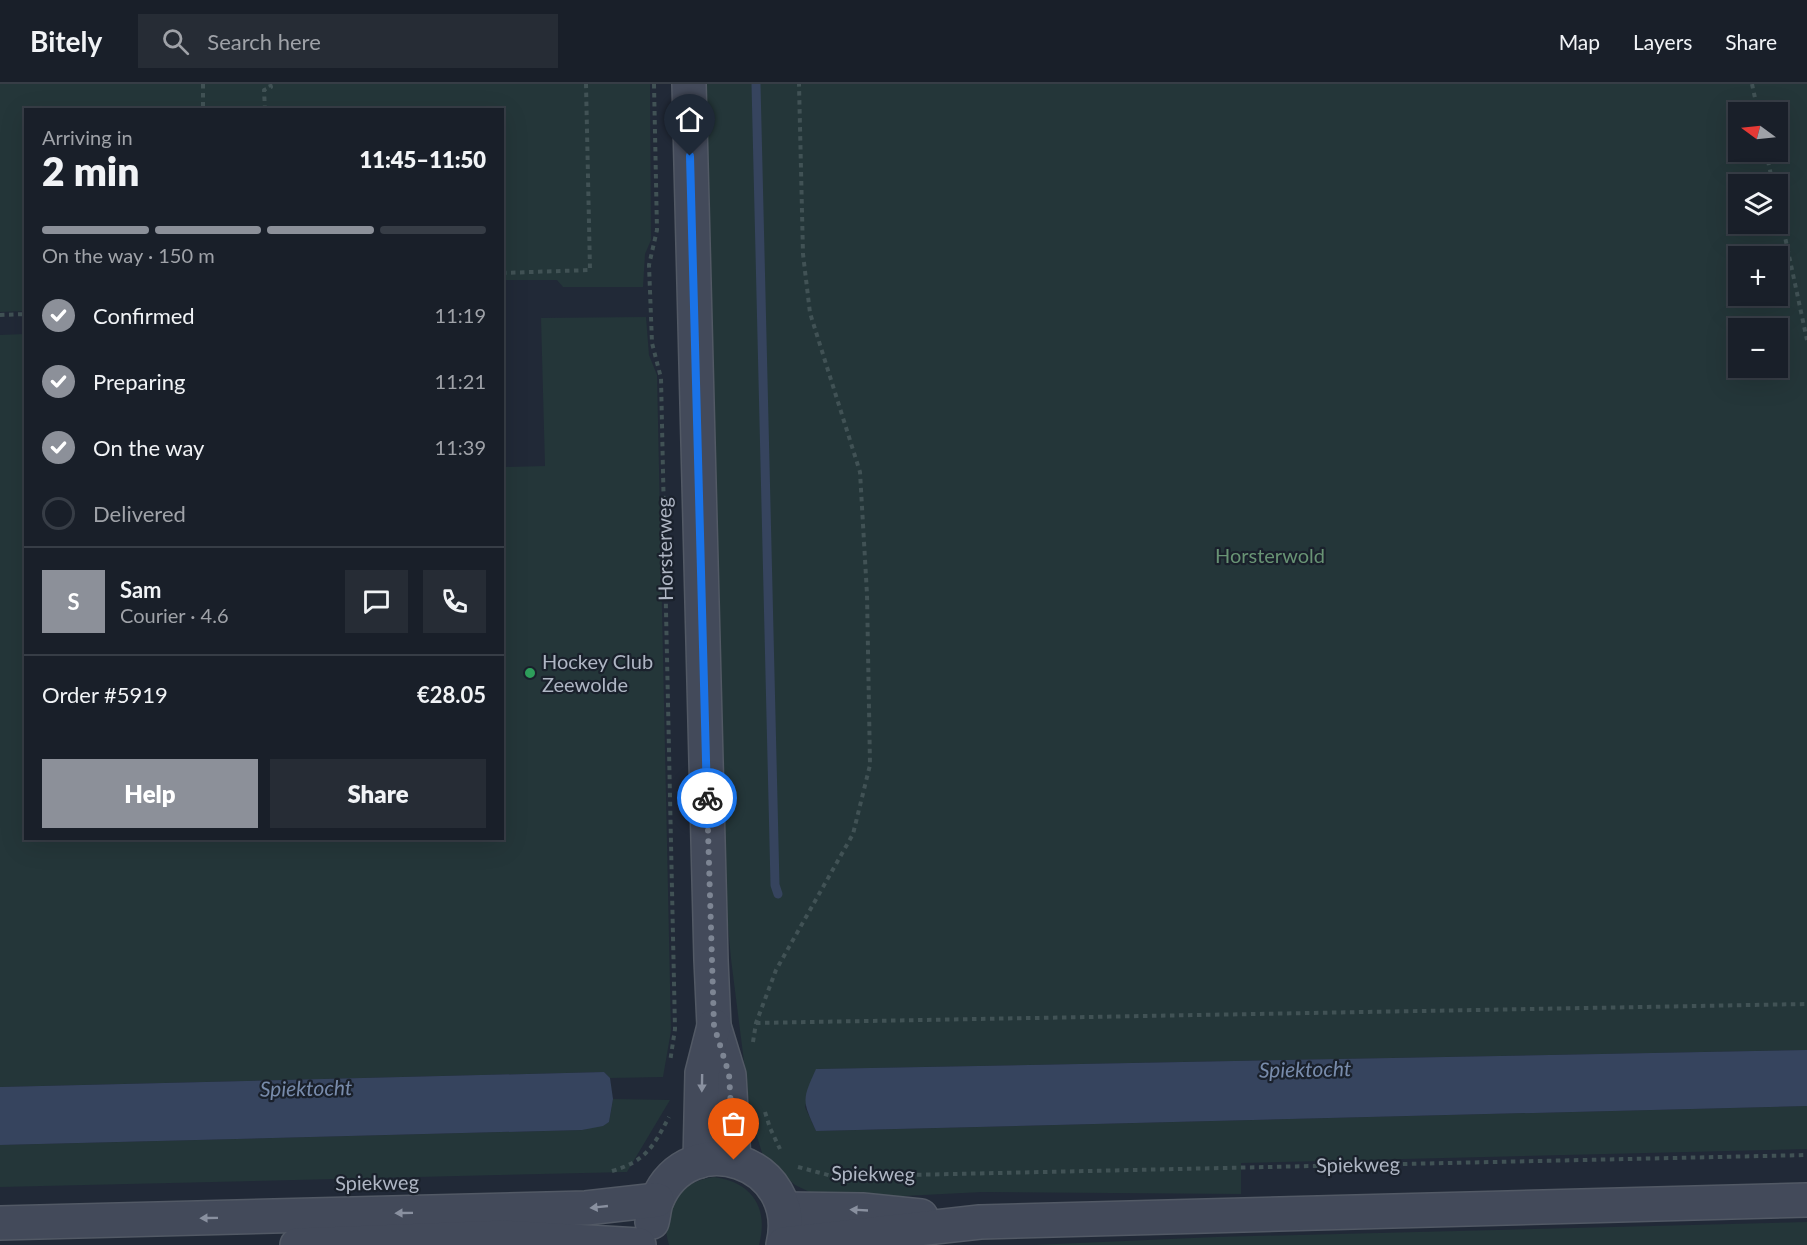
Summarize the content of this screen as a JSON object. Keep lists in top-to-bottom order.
{
  "streets": {
    "main road": ["Horsterweg", "Spiekweg"]
  },
  "water": ["Spiektocht"],
  "parks": ["Horsterwold"],
  "places": ["Hockey Club Zeewolde"],
  "north": "left",
  "page": {
    "header": "Bitely",
    "search": "Search here",
    "nav": ["Map", "Layers", "Share"],
    "map_buttons": ["+", "−"],
    "heading": ["2 min", "Arriving in", "11:45–11:50"],
    "panel": [
      "Sam",
      "Courier · 4.6",
      "Order #5919",
      "€28.05"
    ],
    "bar": "On the way · 150 m",
    "list": [
      ["Confirmed", "11:19"],
      ["Preparing", "11:21"],
      ["On the way", "11:39"],
      "Delivered"
    ],
    "round": "S",
    "buttons": ["Help", "Share"]
  }
}
